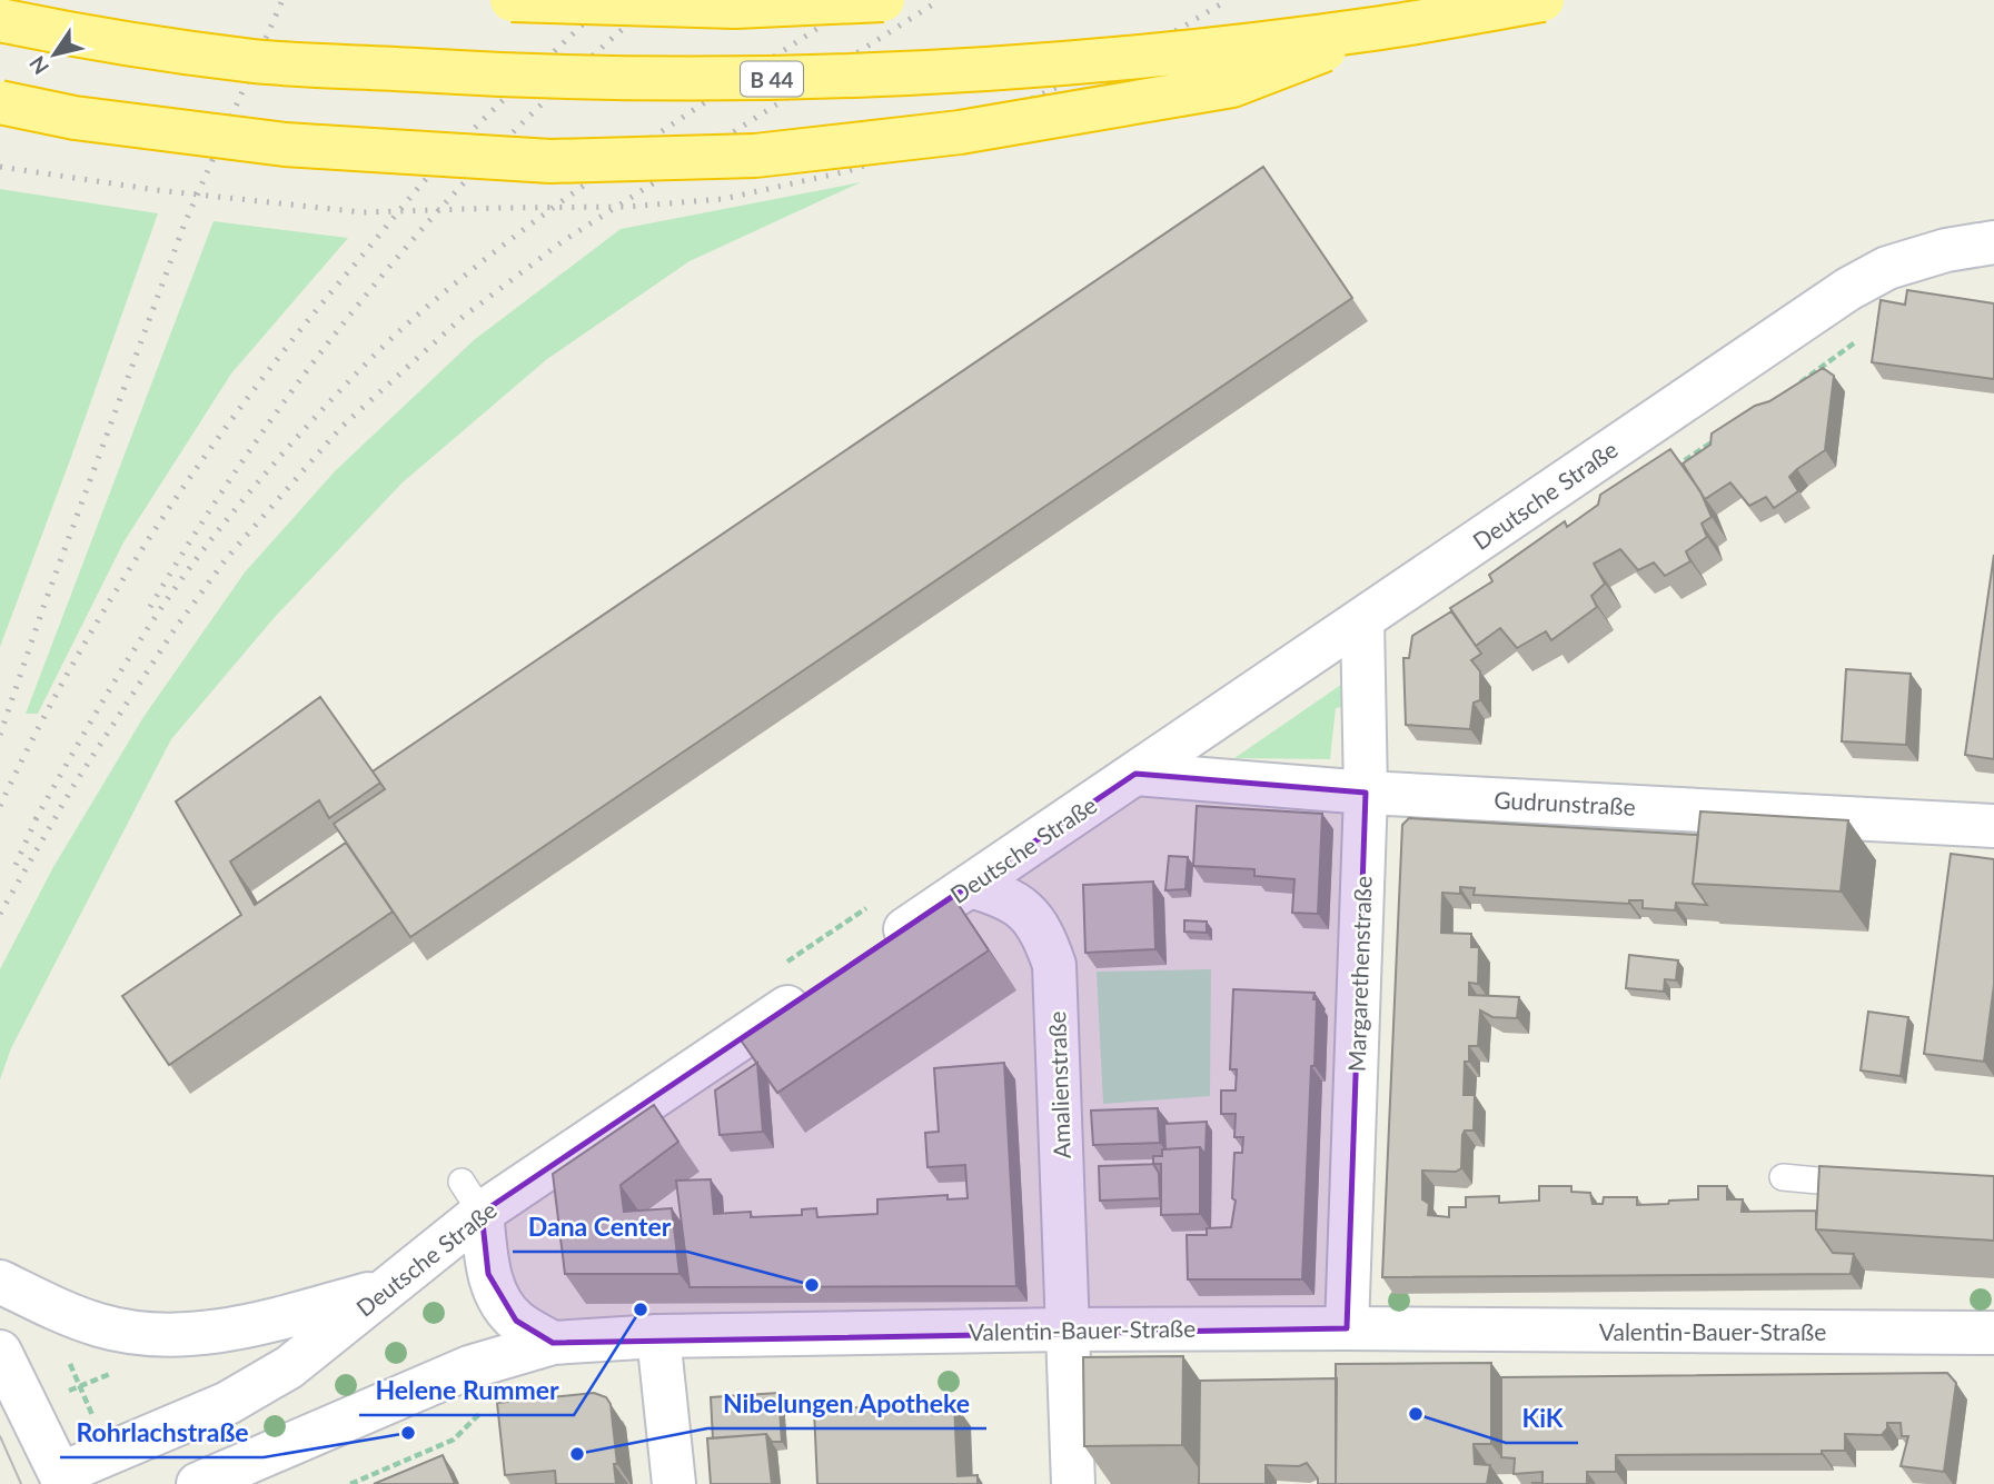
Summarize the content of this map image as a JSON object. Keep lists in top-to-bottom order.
{
  "streets": {
    "highway": ["B 44"],
    "main road": [
      "Deutsche Straße",
      "Gudrunstraße",
      "Margarethenstraße",
      "Amalienstraße",
      "Valentin-Bauer-Straße"
    ]
  },
  "crossings": [
    ["Deutsche Straße", "Gudrunstraße"],
    ["Deutsche Straße", "Margarethenstraße"],
    ["Deutsche Straße", "Amalienstraße"],
    ["Gudrunstraße", "Margarethenstraße"],
    ["Margarethenstraße", "Valentin-Bauer-Straße"],
    ["Amalienstraße", "Valentin-Bauer-Straße"]
  ],
  "places": [
    "Dana Center",
    "Helene Rummer",
    "KiK",
    "Rohrlachstraße",
    "Nibelungen Apotheke"
  ],
  "north": "bottom left"
}
